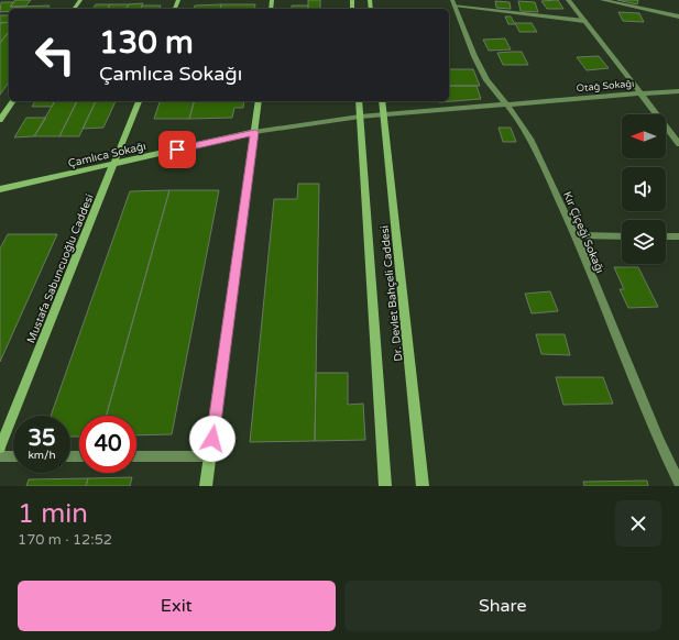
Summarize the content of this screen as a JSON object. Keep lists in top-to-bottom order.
{
  "streets": {
    "street": [
      "Otağ Sokağı",
      "Çamlıca Sokağı",
      "Kır Çiçeği Sokağı",
      "Mustafa Sabuncuoğlu Caddesi",
      "Dr. Devlet Bahçeli Caddesi"
    ]
  },
  "crossings": [
    ["Otağ Sokağı", "Çamlıca Sokağı"],
    ["Otağ Sokağı", "Kır Çiçeği Sokağı"],
    ["Çamlıca Sokağı", "Kır Çiçeği Sokağı"],
    ["Çamlıca Sokağı", "Mustafa Sabuncuoğlu Caddesi"],
    ["Çamlıca Sokağı", "Dr. Devlet Bahçeli Caddesi"]
  ],
  "north": "left",
  "page": {
    "turn": ["130 m", "Çamlıca Sokağı"],
    "speed": "35 km/h",
    "limit": "40",
    "heading": ["1 min", "170 m · 12:52"],
    "buttons": ["Exit", "Share"]
  }
}
